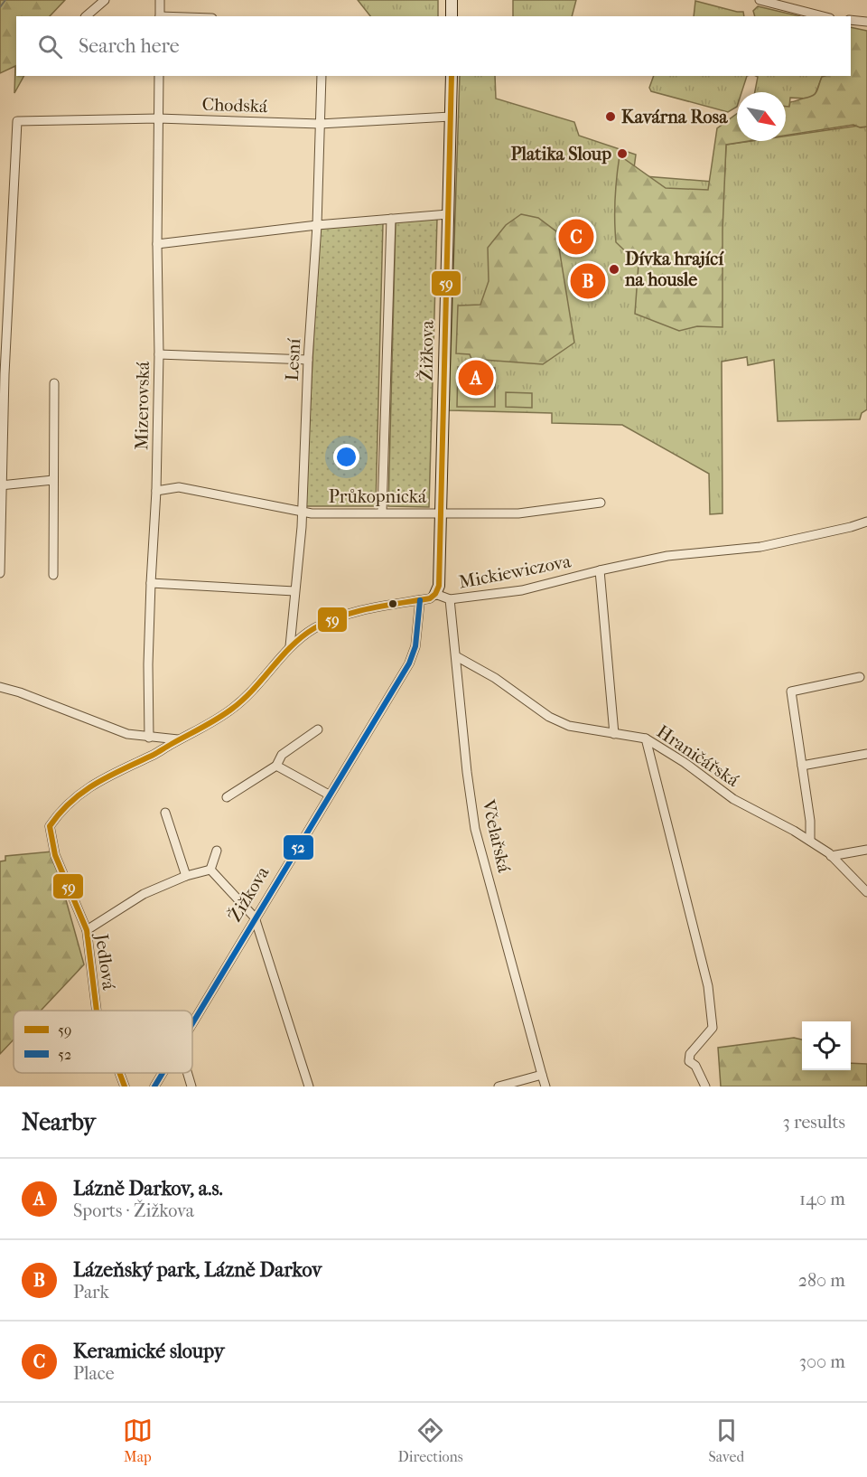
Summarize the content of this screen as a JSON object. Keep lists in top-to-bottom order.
{
  "streets": {
    "street": [
      "Chodská",
      "Žižkova",
      "Lesní",
      "Mizerovská",
      "Průkopnická",
      "Mickiewiczova",
      "Hraničářská",
      "Včelařská",
      "Jedlová"
    ]
  },
  "crossings": [
    ["Chodská", "Žižkova"],
    ["Chodská", "Lesní"],
    ["Chodská", "Mizerovská"],
    ["Žižkova", "Průkopnická"],
    ["Žižkova", "Mickiewiczova"],
    ["Lesní", "Průkopnická"],
    ["Lesní", "Mickiewiczova"],
    ["Mizerovská", "Průkopnická"],
    ["Mizerovská", "Mickiewiczova"],
    ["Mickiewiczova", "Včelařská"],
    ["Mickiewiczova", "Jedlová"],
    ["Hraničářská", "Včelařská"]
  ],
  "places": ["Kavárna Rosa", "Platika Sloup", "Dívka hrající na housle"],
  "lines": ["transit line 59", "transit line 52"],
  "legend": ["59", "52"],
  "north": "bottom right",
  "page": {
    "search": "Search here",
    "pins": ["C", "B", "A"],
    "heading": ["Nearby", "3 results"],
    "list": [
      {
        "mark": "A",
        "name": "Lázně Darkov, a.s.",
        "note": "Sports · Žižkova",
        "value": "140 m"
      },
      {
        "mark": "B",
        "name": "Lázeňský park, Lázně Darkov",
        "note": "Park",
        "value": "280 m"
      },
      {
        "mark": "C",
        "name": "Keramické sloupy",
        "note": "Place",
        "value": "300 m"
      }
    ],
    "nav": ["Map", "Directions", "Saved"]
  }
}
